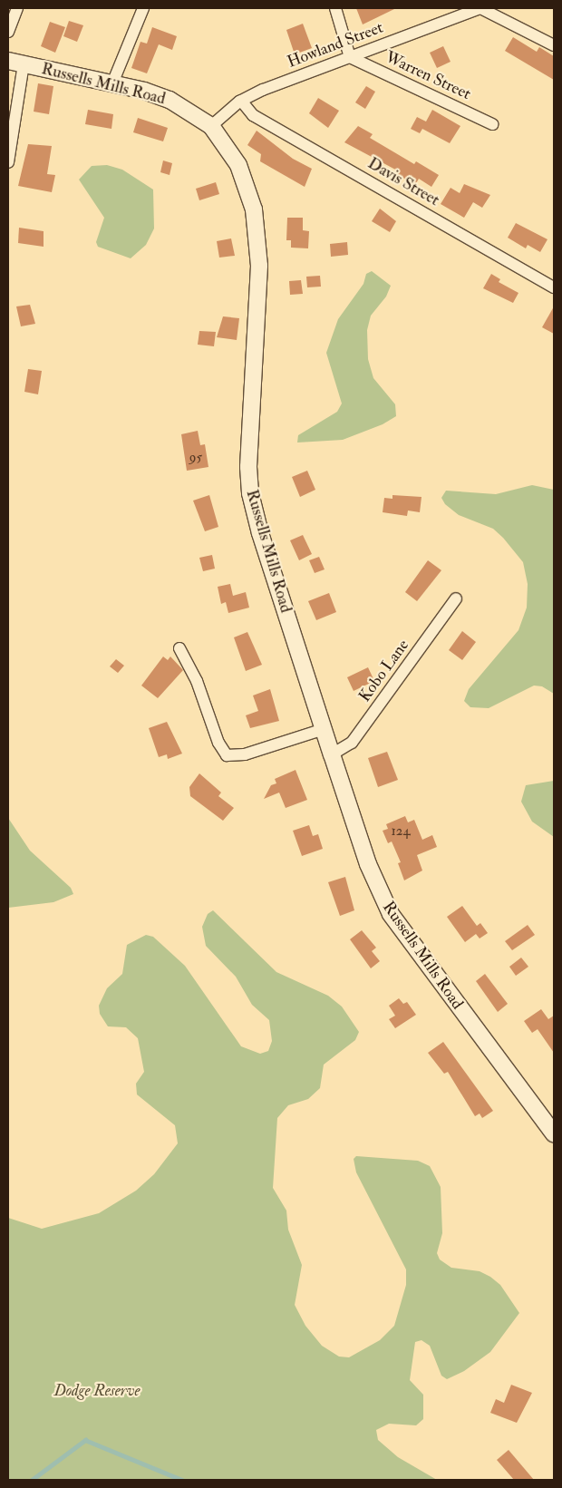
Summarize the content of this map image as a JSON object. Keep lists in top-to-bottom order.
{
  "streets": {
    "main road": ["Russells Mills Road"],
    "street": [
      "Howland Street",
      "Warren Street",
      "Davis Street",
      "Kobo Lane"
    ]
  },
  "crossings": [
    ["Howland Street", "Warren Street"],
    ["Howland Street", "Russells Mills Road"],
    ["Howland Street", "Davis Street"],
    ["Russells Mills Road", "Kobo Lane"]
  ],
  "parks": ["Dodge Reserve"],
  "house_numbers": ["95", "124"]
}
